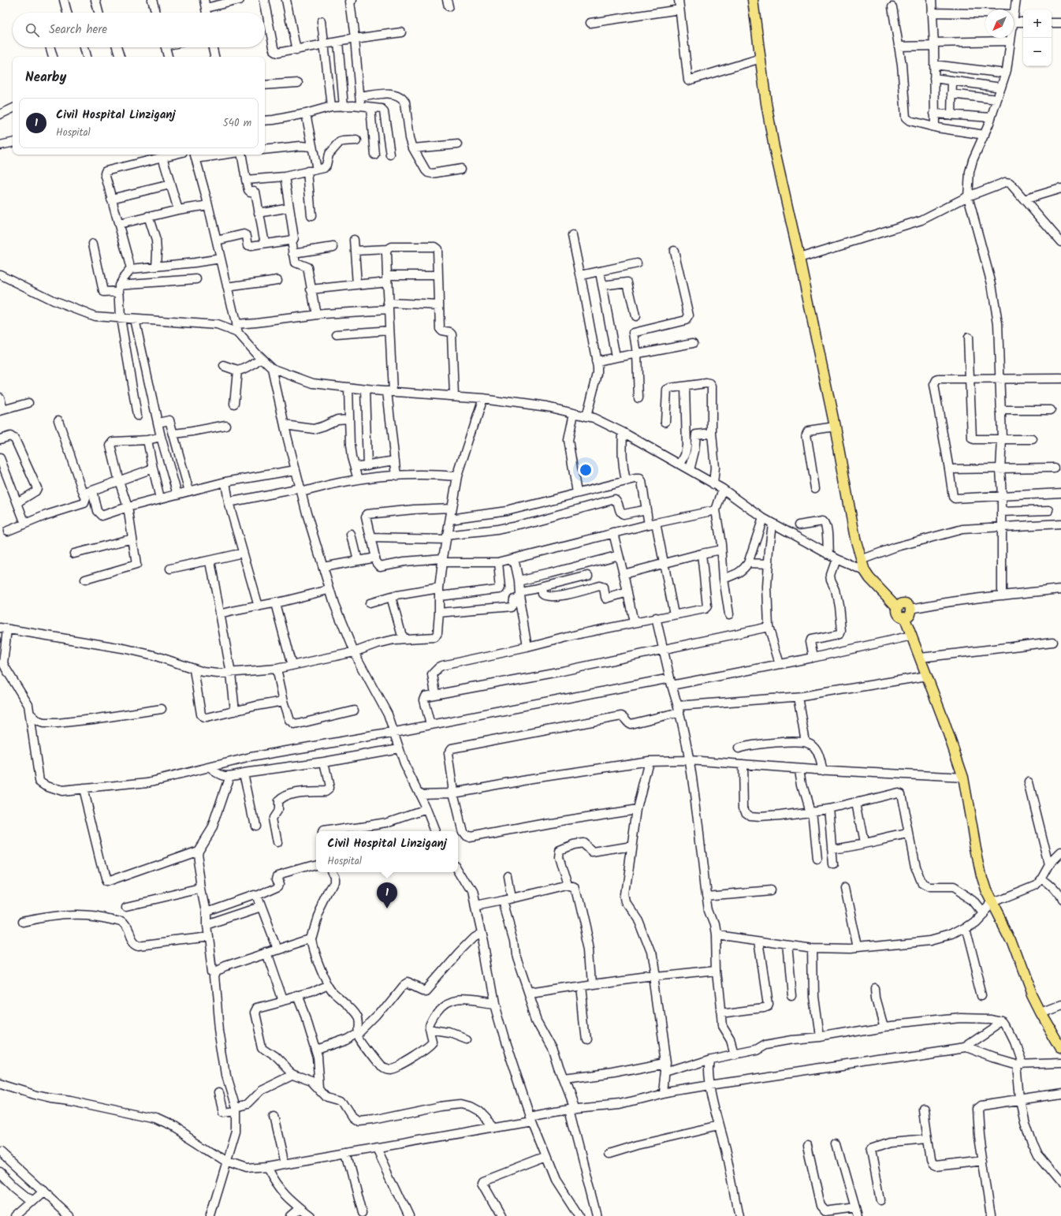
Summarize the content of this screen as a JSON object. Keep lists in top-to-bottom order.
{
  "north": "bottom left",
  "page": {
    "map_buttons": ["+", "−"],
    "search": "Search here",
    "heading": "Nearby",
    "list": [
      {
        "mark": "1",
        "name": "Civil Hospital Linziganj",
        "note": "Hospital",
        "value": "540 m"
      }
    ],
    "popup": ["Civil Hospital Linziganj", "Hospital"],
    "pins": "1"
  }
}
